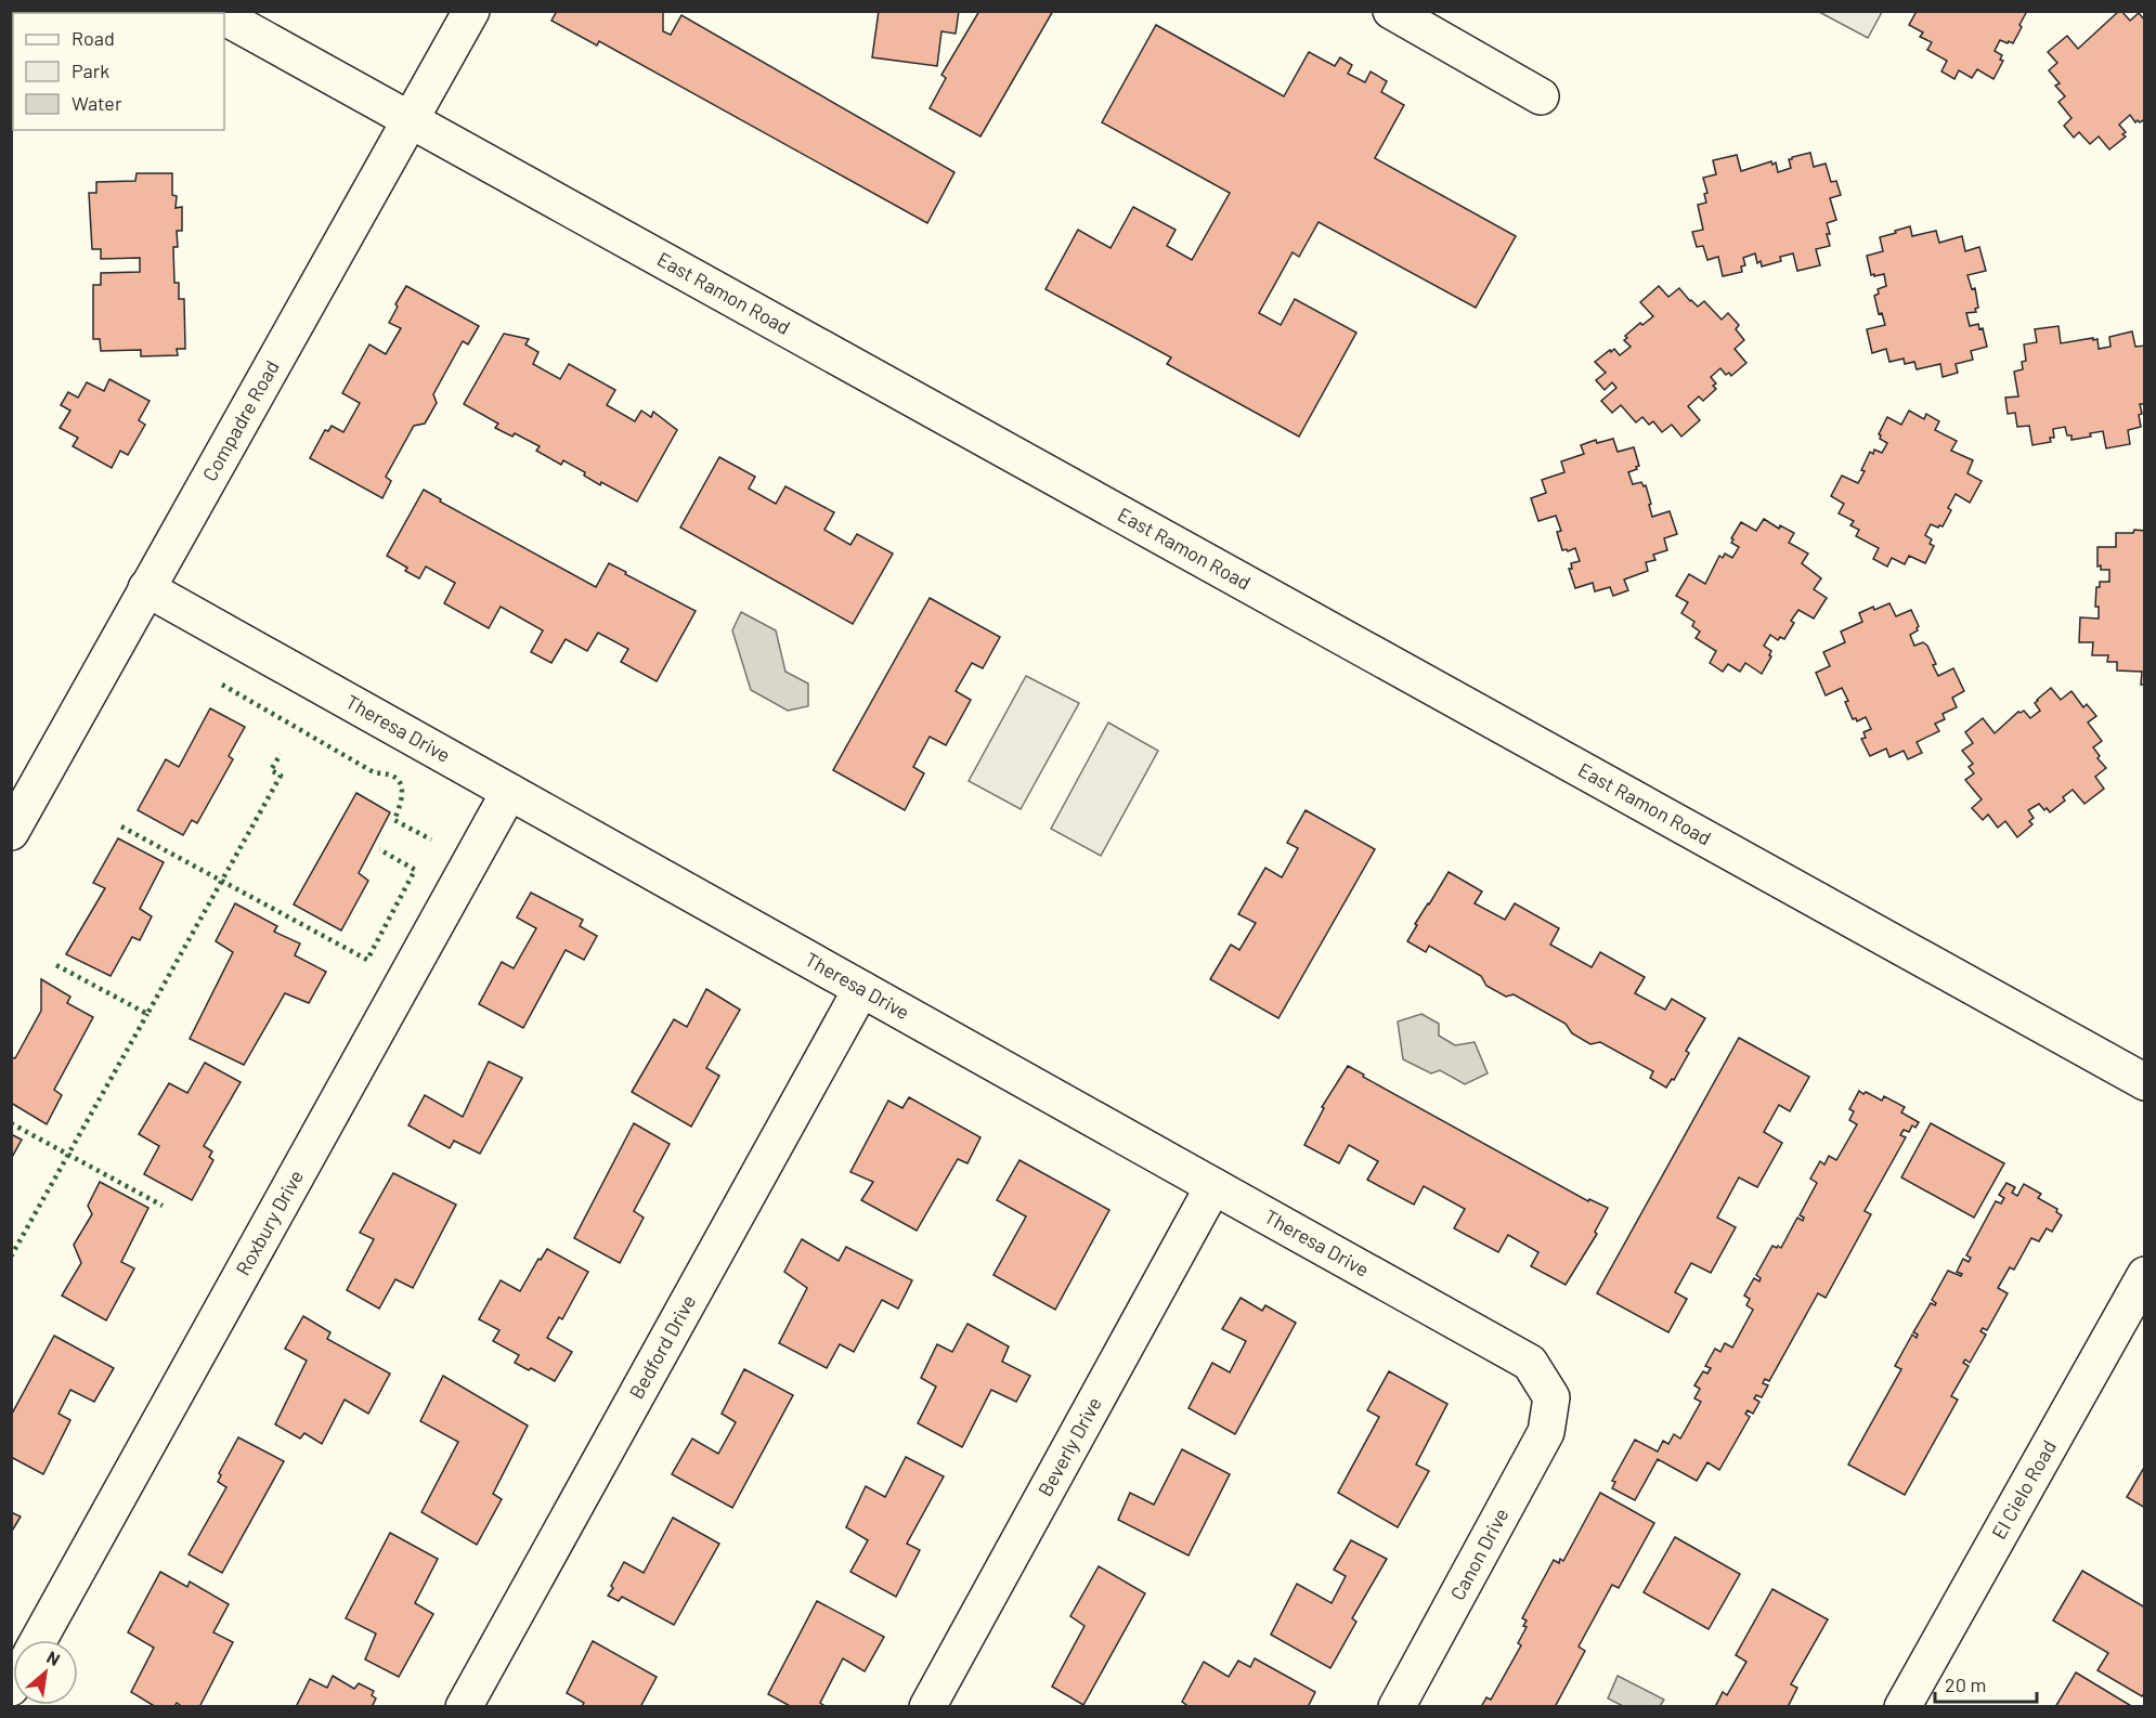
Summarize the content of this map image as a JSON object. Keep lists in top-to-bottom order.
{
  "streets": {
    "street": [
      "East Ramon Road",
      "Compadre Road",
      "Theresa Drive",
      "Roxbury Drive",
      "Bedford Drive",
      "Beverly Drive",
      "El Cielo Road",
      "Canon Drive"
    ]
  },
  "crossings": [
    ["East Ramon Road", "Compadre Road"],
    ["Compadre Road", "Theresa Drive"],
    ["Theresa Drive", "Roxbury Drive"],
    ["Theresa Drive", "Bedford Drive"],
    ["Theresa Drive", "Beverly Drive"],
    ["Theresa Drive", "Canon Drive"]
  ],
  "legend": ["Road", "Park", "Water"],
  "scale_bar": "20 m",
  "north": "top right"
}
